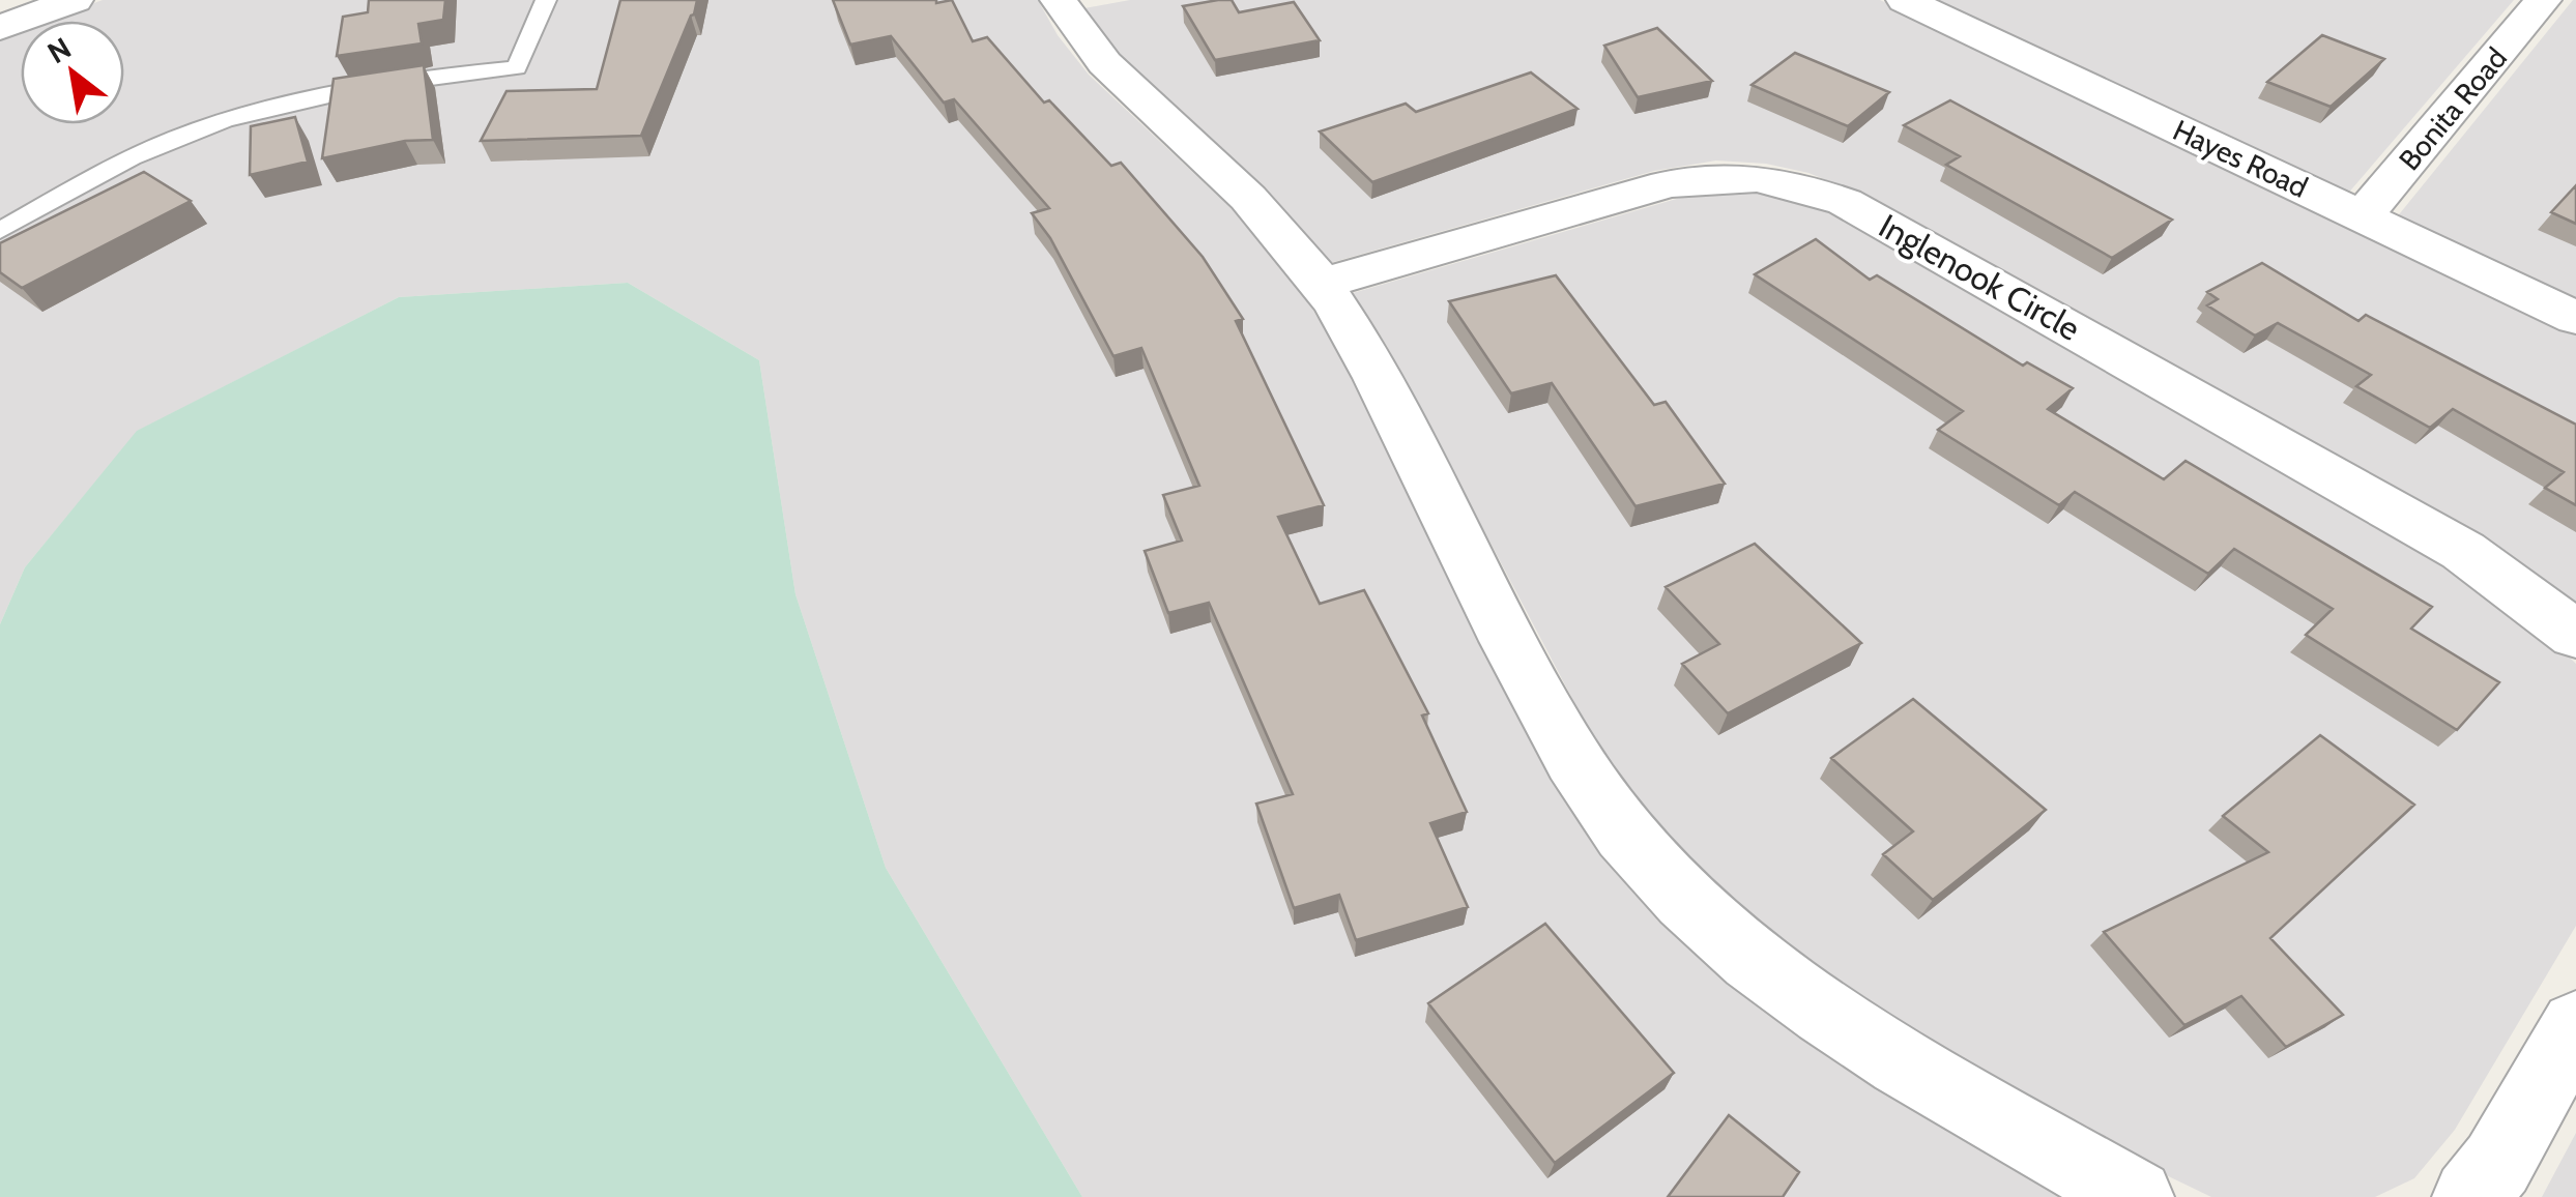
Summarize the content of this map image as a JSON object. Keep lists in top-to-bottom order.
{
  "streets": {
    "street": ["Bonita Road", "Hayes Road", "Inglenook Circle"]
  },
  "crossings": [
    ["Bonita Road", "Hayes Road"]
  ],
  "north": "top left"
}
